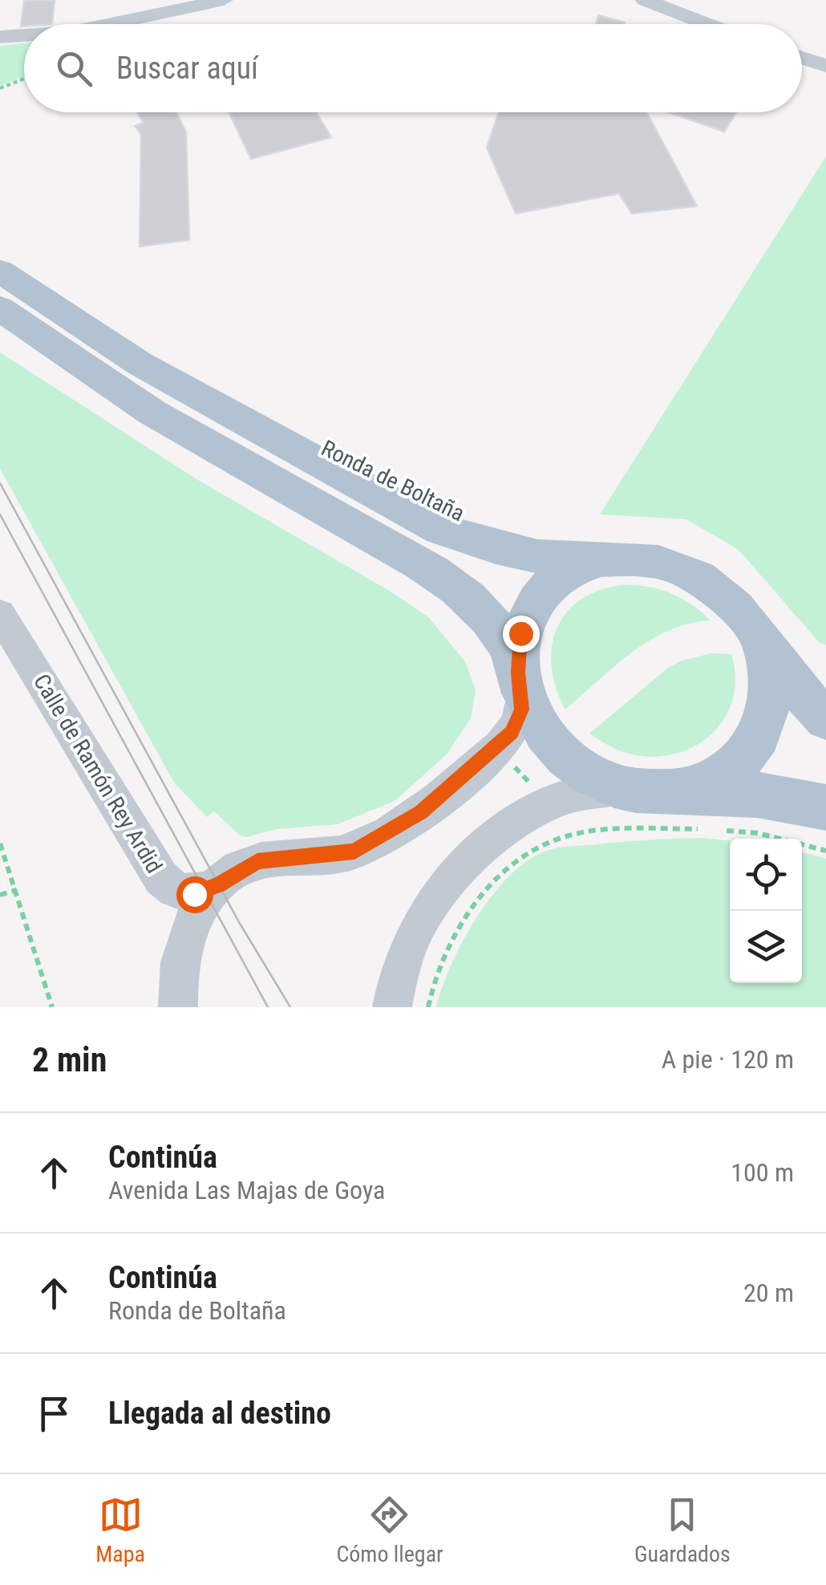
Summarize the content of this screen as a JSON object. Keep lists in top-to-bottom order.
{
  "streets": {
    "main road": ["Ronda de Boltaña"],
    "street": ["Calle de Ramón Rey Ardid"]
  },
  "page": {
    "search": "Buscar aquí",
    "heading": ["2 min", "A pie · 120 m"],
    "list": [
      ["Continúa", "Avenida Las Majas de Goya", "100 m"],
      ["Continúa", "Ronda de Boltaña", "20 m"],
      "Llegada al destino"
    ],
    "nav": ["Mapa", "Cómo llegar", "Guardados"]
  }
}
